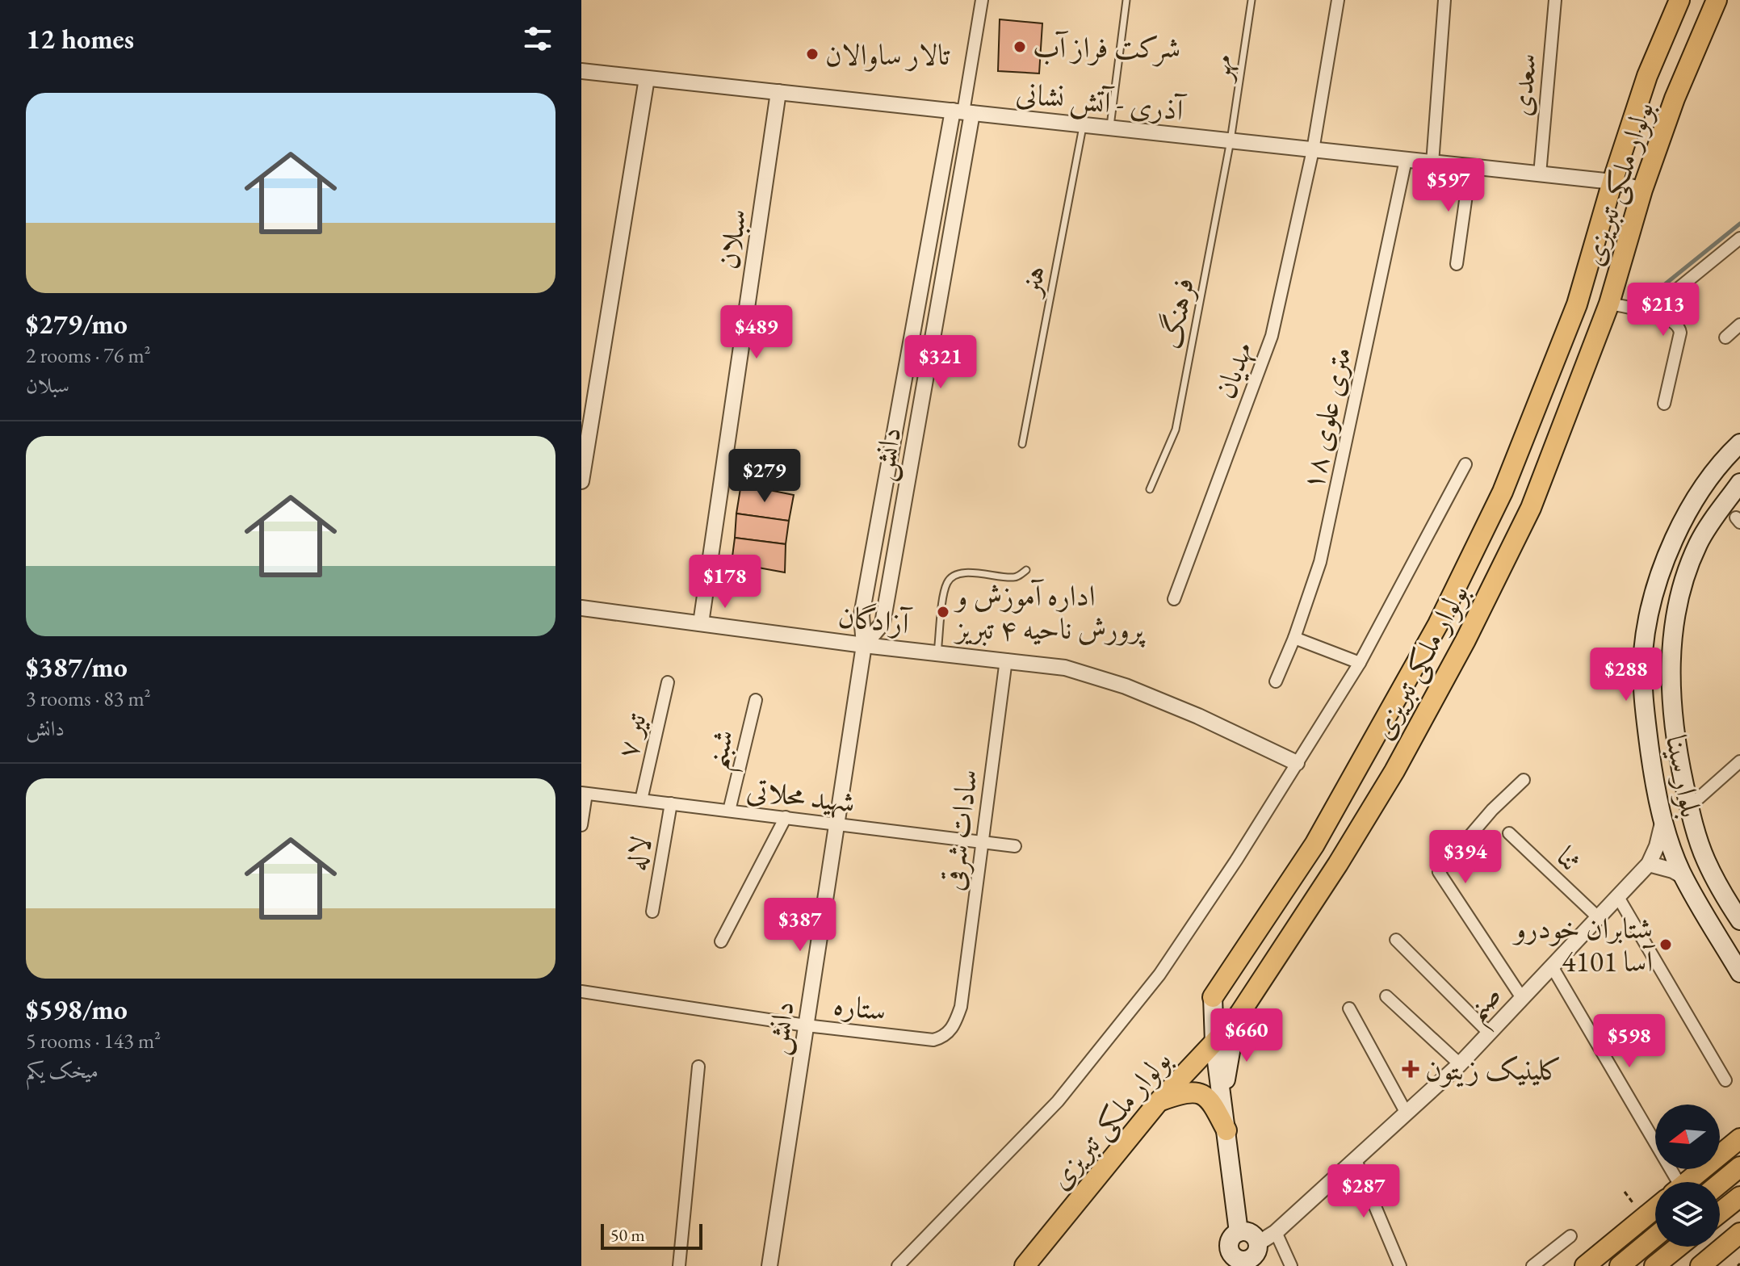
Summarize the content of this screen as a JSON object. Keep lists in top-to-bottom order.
{
  "streets": {
    "main road": ["بولوار ملکی تبریزی", "بلوار سینا"],
    "street": [
      "سعدی",
      "آذرى - آتش نشانى",
      "سبلان",
      "مهدیان",
      "۱۸ متری علوی",
      "دانش",
      "آزادگان",
      "۷ تیر",
      "شبنم",
      "شهید محلاتی",
      "سادات شرقی",
      "لاله",
      "ثنا",
      "صنم",
      "ستاره"
    ],
    "lane": ["مهر", "هنر", "فرهنگ"]
  },
  "crossings": [
    ["مهر", "آذرى - آتش نشانى"],
    ["مهر", "فرهنگ"],
    ["سعدی", "آذرى - آتش نشانى"],
    ["آذرى - آتش نشانى", "بولوار ملکی تبریزی"],
    ["آذرى - آتش نشانى", "سبلان"],
    ["آذرى - آتش نشانى", "هنر"],
    ["آذرى - آتش نشانى", "فرهنگ"],
    ["آذرى - آتش نشانى", "مهدیان"],
    ["آذرى - آتش نشانى", "۱۸ متری علوی"],
    ["آذرى - آتش نشانى", "دانش"],
    ["سبلان", "آزادگان"],
    ["دانش", "آزادگان"],
    ["دانش", "شهید محلاتی"],
    ["دانش", "ستاره"],
    ["آزادگان", "سادات شرقی"],
    ["۷ تیر", "شهید محلاتی"],
    ["شبنم", "شهید محلاتی"],
    ["شهید محلاتی", "سادات شرقی"],
    ["شهید محلاتی", "لاله"],
    ["سادات شرقی", "ستاره"],
    ["ثنا", "صنم"]
  ],
  "places": {
    "other": [
      "شرکت فراز آب",
      "تالار ساوالان",
      "اداره آموزش و پرورش ناحیه ۴ تبریز",
      "شتابران خودرو 4101 آسا"
    ],
    "health": ["کلینیک زیتون"]
  },
  "scale_bar": "50 m",
  "north": "left",
  "page": {
    "heading": "12 homes",
    "list": [
      {
        "name": "$279/mo",
        "note": "2 rooms · 76 m² · سبلان"
      },
      {
        "name": "$387/mo",
        "note": "3 rooms · 83 m² · دانش"
      },
      {
        "name": "$598/mo",
        "note": "5 rooms · 143 m² · میخک یکم"
      }
    ],
    "price": [
      "$597",
      "$213",
      "$489",
      "$321",
      "$279",
      "$178",
      "$288",
      "$394",
      "$387",
      "$660",
      "$598",
      "$287"
    ],
    "scale": "50 m"
  }
}
